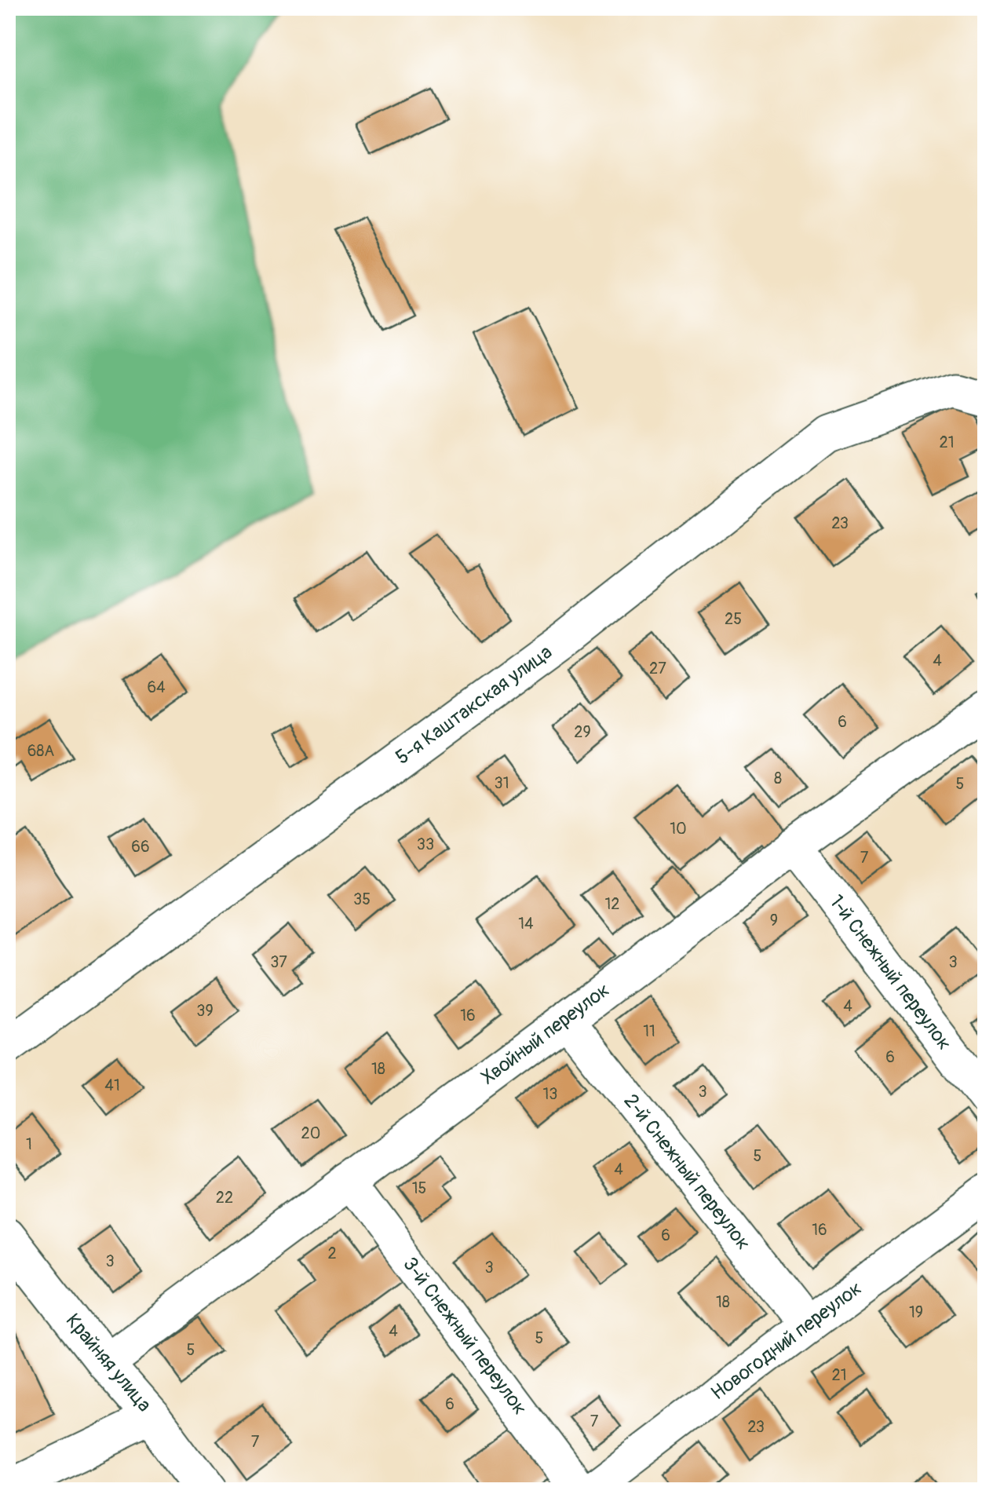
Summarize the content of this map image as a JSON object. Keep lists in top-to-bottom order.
{
  "streets": {
    "street": [
      "5-я Каштакская улица",
      "1-й Снежный переулок",
      "Хвойный переулок",
      "2-й Снежный переулок",
      "3-й Снежный переулок",
      "Новогодний переулок",
      "Крайняя улица"
    ]
  },
  "crossings": [
    ["1-й Снежный переулок", "Хвойный переулок"],
    ["Хвойный переулок", "2-й Снежный переулок"],
    ["Хвойный переулок", "3-й Снежный переулок"],
    ["Хвойный переулок", "Крайняя улица"],
    ["2-й Снежный переулок", "Новогодний переулок"]
  ],
  "house_numbers": [
    "21",
    "23",
    "25",
    "4",
    "27",
    "64",
    "6",
    "29",
    "68А",
    "8",
    "31",
    "5",
    "10",
    "33",
    "66",
    "7",
    "35",
    "12",
    "9",
    "14",
    "37",
    "3",
    "4",
    "39",
    "16",
    "11",
    "6",
    "18",
    "41",
    "3",
    "13",
    "20",
    "1",
    "5",
    "4",
    "15",
    "22",
    "16",
    "6",
    "2",
    "3",
    "3",
    "18",
    "19",
    "4",
    "5",
    "5",
    "21",
    "6",
    "7",
    "23",
    "7"
  ]
}
